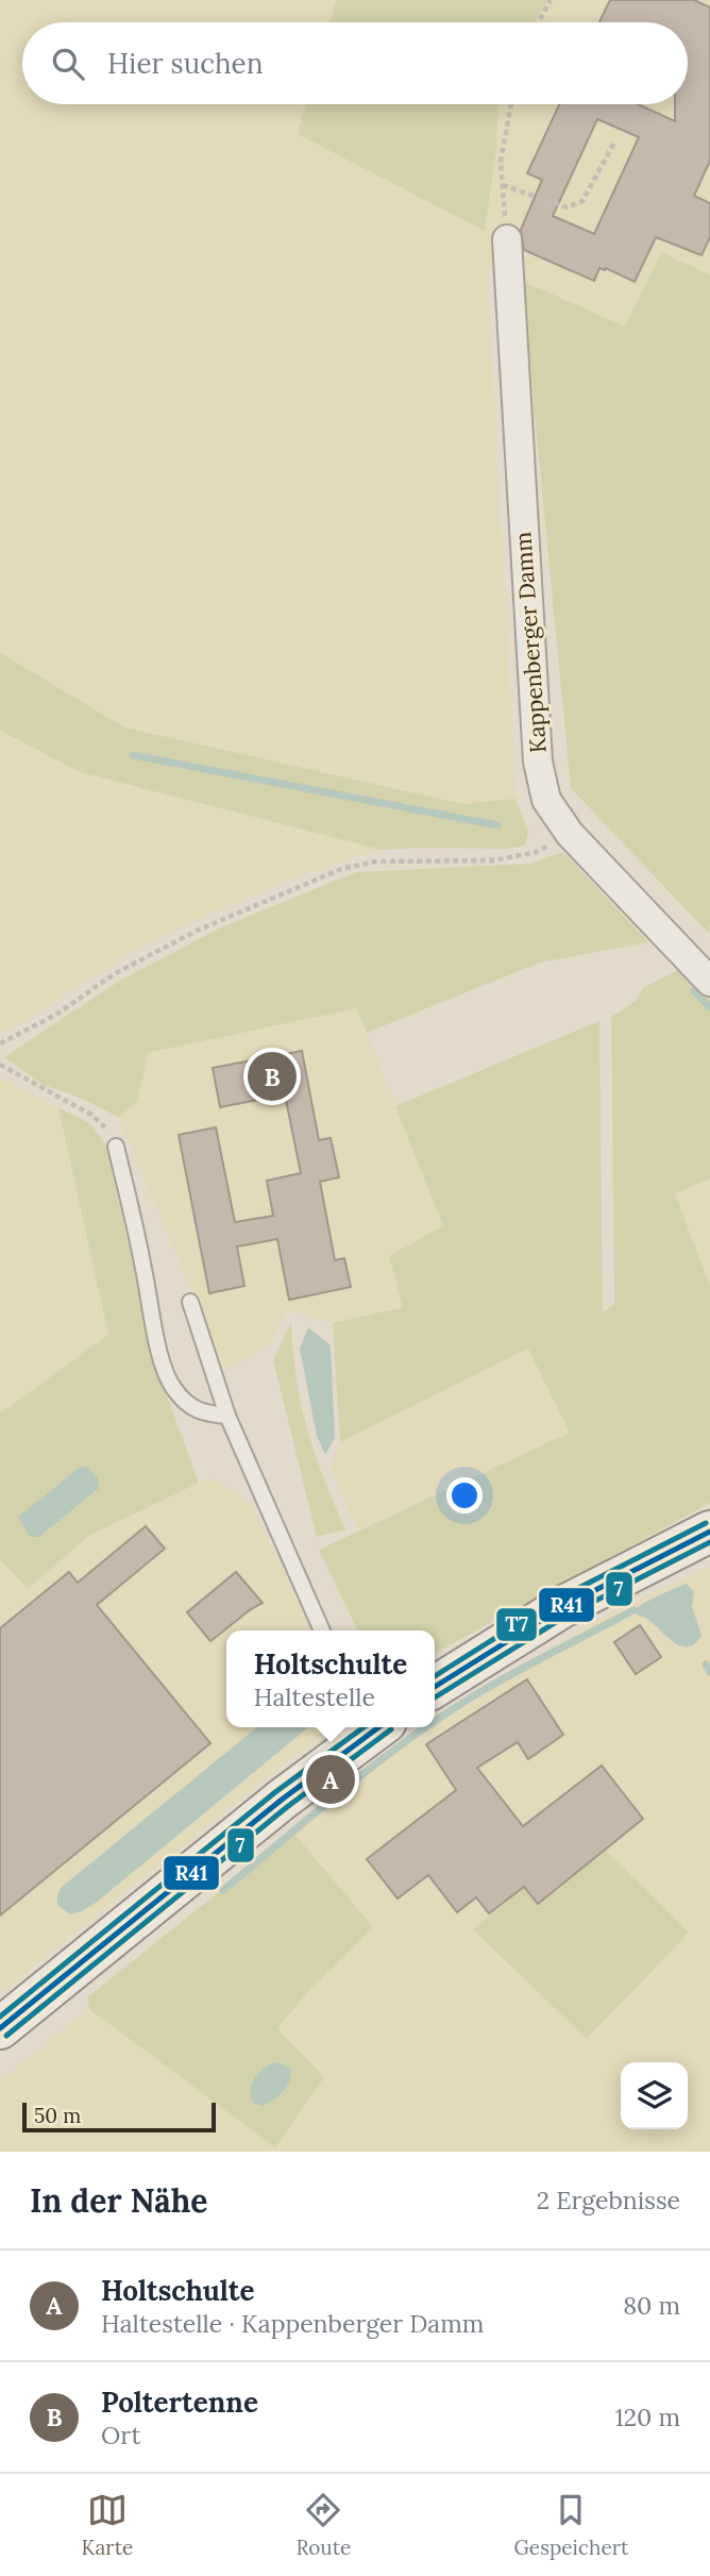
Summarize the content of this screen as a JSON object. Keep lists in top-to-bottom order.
{
  "streets": {
    "street": ["Kappenberger Damm"]
  },
  "lines": ["transit line T7", "transit line R41", "transit line 7"],
  "scale_bar": "50 m",
  "page": {
    "search": "Hier suchen",
    "pins": ["B", "A"],
    "popup": ["Holtschulte", "Haltestelle"],
    "scale": "50 m",
    "heading": ["In der Nähe", "2 Ergebnisse"],
    "list": [
      {
        "mark": "A",
        "name": "Holtschulte",
        "note": "Haltestelle · Kappenberger Damm",
        "value": "80 m"
      },
      {
        "mark": "B",
        "name": "Poltertenne",
        "note": "Ort",
        "value": "120 m"
      }
    ],
    "nav": ["Karte", "Route", "Gespeichert"]
  }
}
